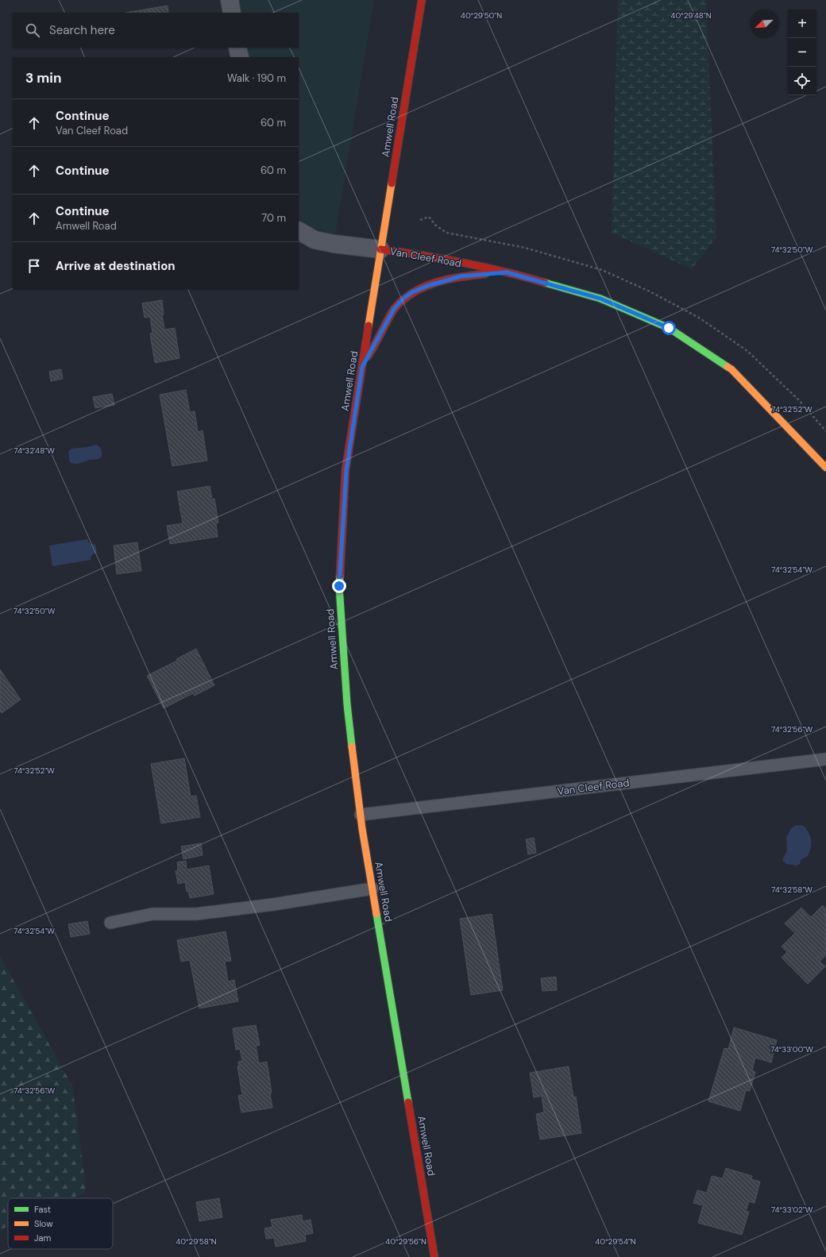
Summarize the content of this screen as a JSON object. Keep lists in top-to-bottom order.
{
  "streets": {
    "main road": ["Amwell Road", "Van Cleef Road"]
  },
  "crossings": [
    ["Amwell Road", "Van Cleef Road"]
  ],
  "legend": ["Fast", "Slow", "Jam"],
  "north": "bottom left",
  "page": {
    "map_buttons": ["+", "−"],
    "search": "Search here",
    "heading": ["3 min", "Walk · 190 m"],
    "list": [
      ["Continue", "Van Cleef Road", "60 m"],
      ["Continue", "60 m"],
      ["Continue", "Amwell Road", "70 m"],
      "Arrive at destination"
    ]
  },
  "coordinates": [
    "40°29'50\"N",
    "40°29'48\"N",
    "74°32'50\"W",
    "74°32'52\"W",
    "74°32'48\"W",
    "74°32'54\"W",
    "74°32'56\"W",
    "74°32'58\"W",
    "74°33'00\"W",
    "74°33'02\"W",
    "40°29'58\"N",
    "40°29'56\"N",
    "40°29'54\"N"
  ]
}
